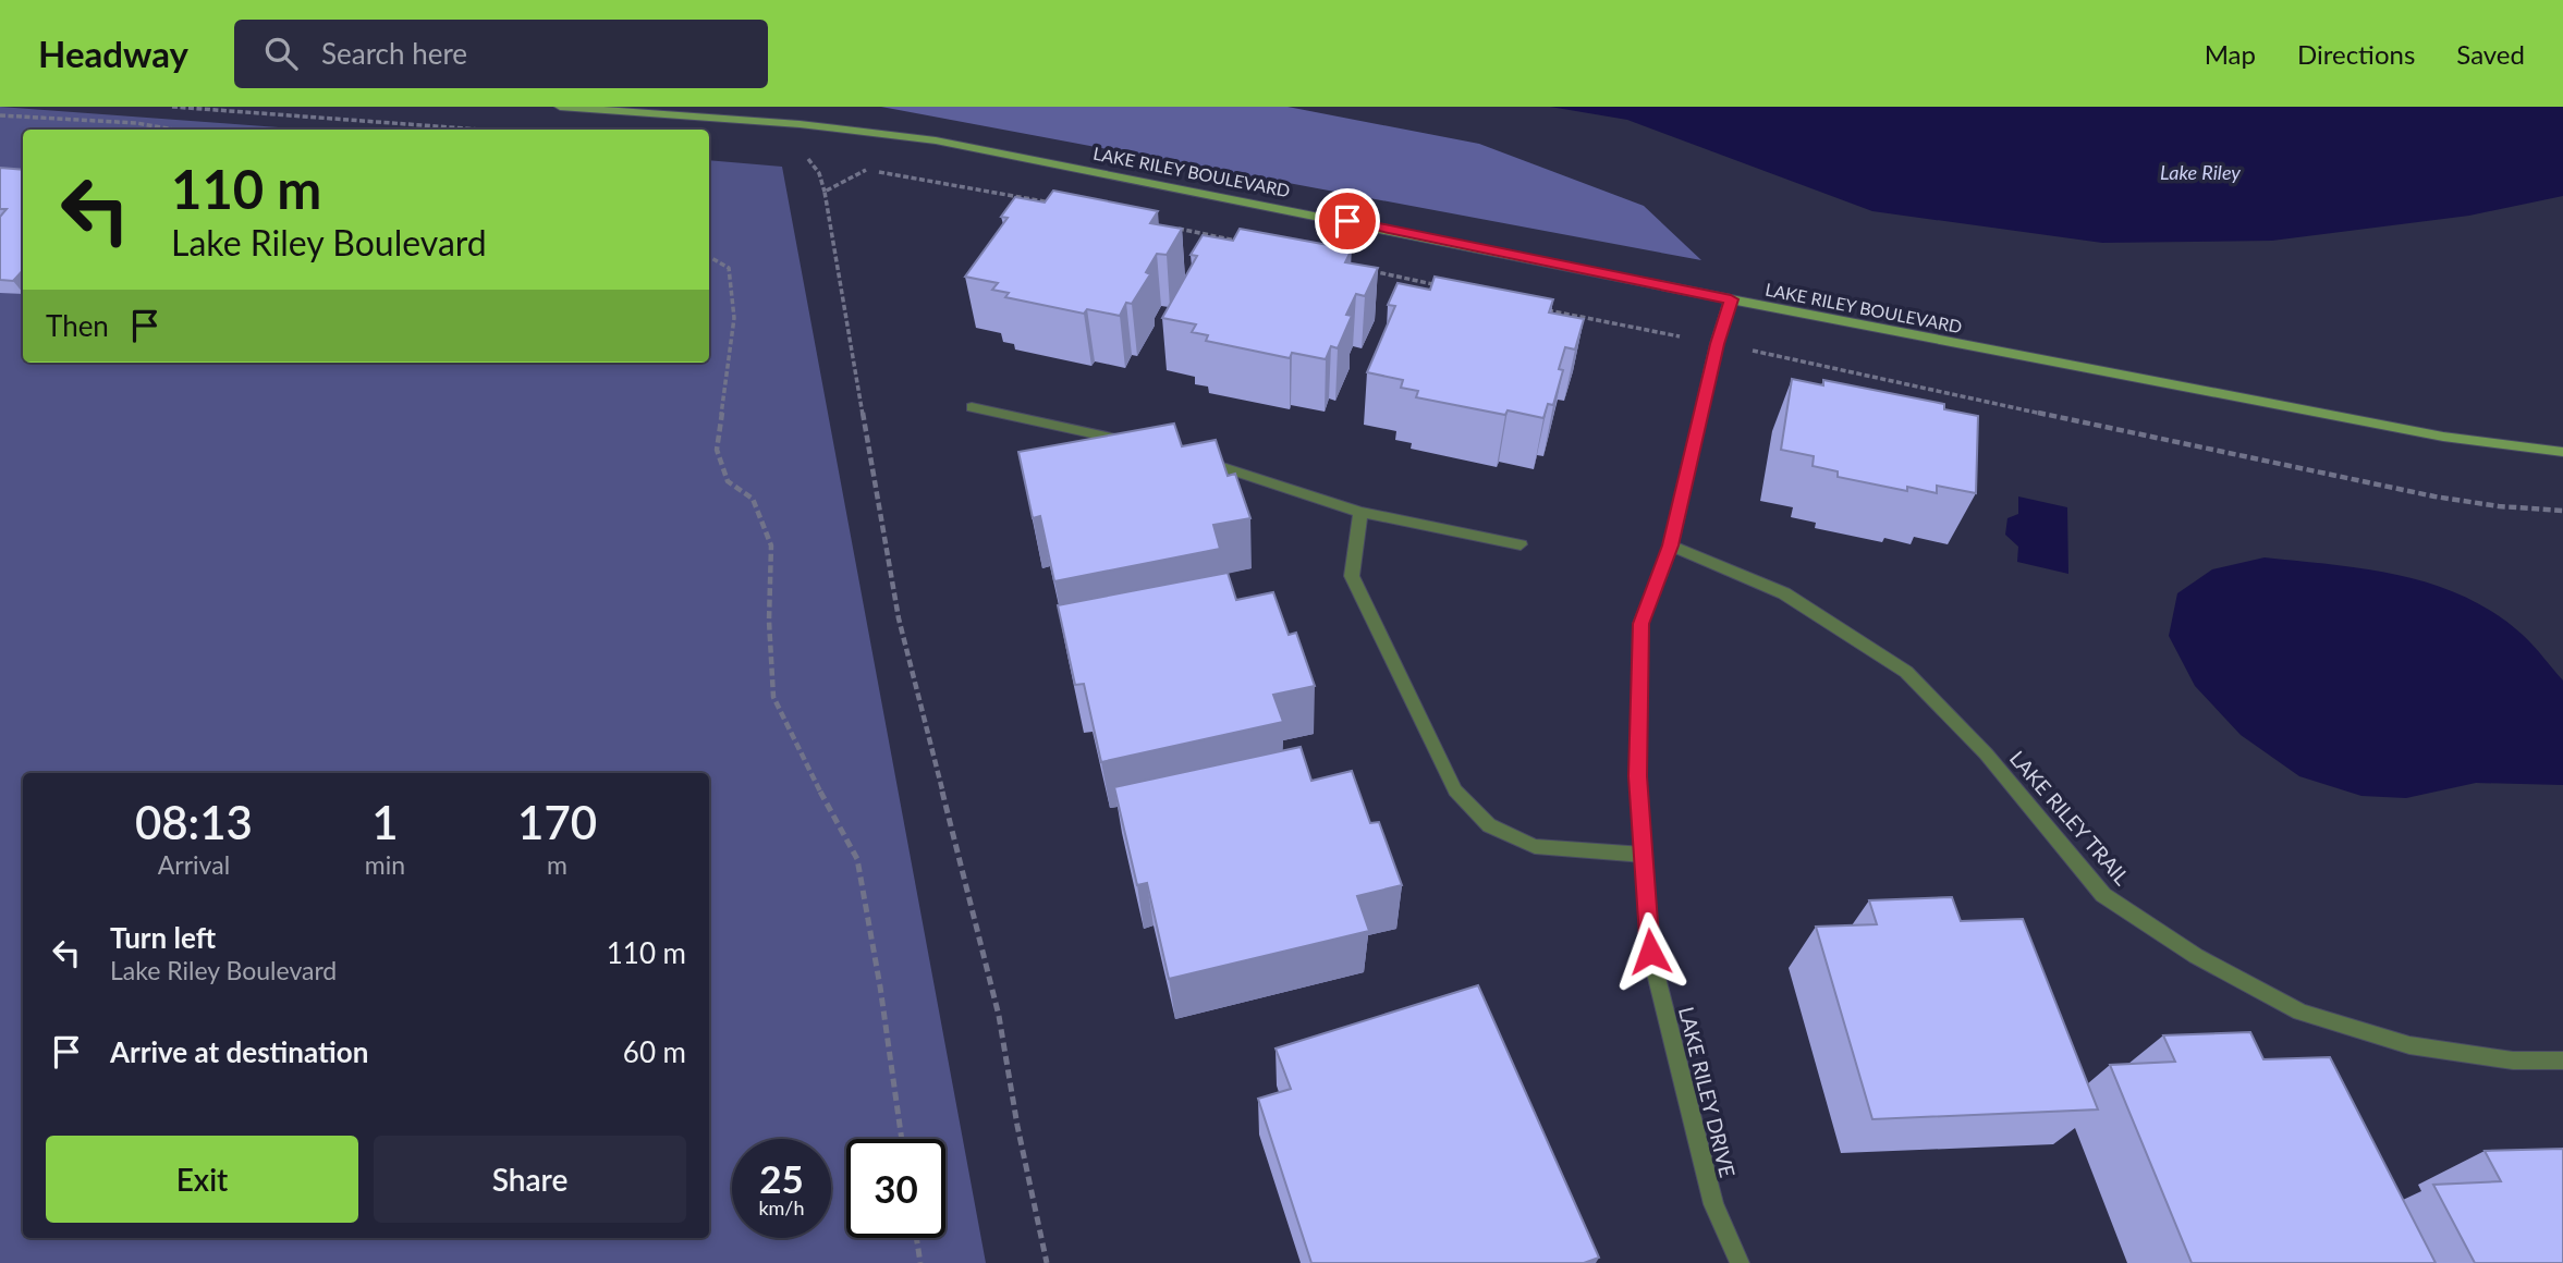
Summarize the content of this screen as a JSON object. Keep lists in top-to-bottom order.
{
  "streets": {
    "street": ["LAKE RILEY BOULEVARD", "LAKE RILEY TRAIL", "LAKE RILEY DRIVE"]
  },
  "crossings": [
    ["LAKE RILEY BOULEVARD", "LAKE RILEY DRIVE"],
    ["LAKE RILEY TRAIL", "LAKE RILEY DRIVE"]
  ],
  "water": ["Lake Riley"],
  "page": {
    "header": "Headway",
    "search": "Search here",
    "nav": ["Map", "Directions", "Saved"],
    "turn": ["110 m", "Lake Riley Boulevard"],
    "then": "Then",
    "eta": [
      "08:13",
      "Arrival",
      "1",
      "min",
      "170",
      "m"
    ],
    "list": [
      {
        "name": "Turn left",
        "note": "Lake Riley Boulevard",
        "value": "110 m"
      },
      {
        "name": "Arrive at destination",
        "value": "60 m"
      }
    ],
    "buttons": ["Exit", "Share"],
    "speed": "25 km/h",
    "limit": "30"
  }
}
